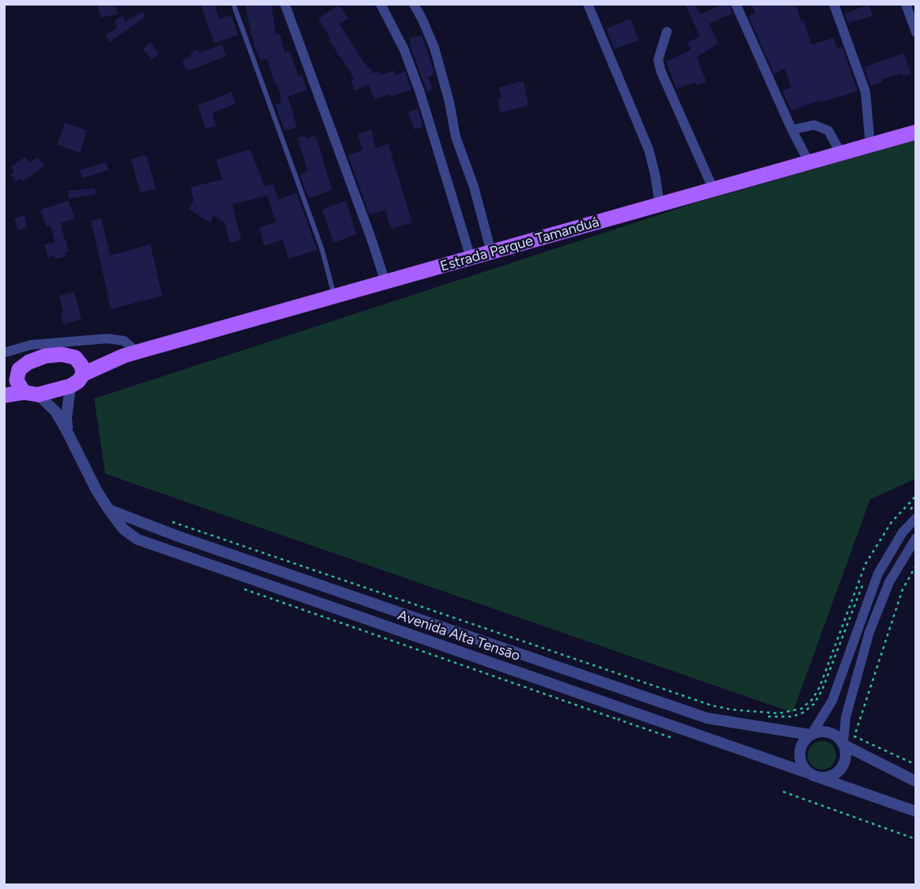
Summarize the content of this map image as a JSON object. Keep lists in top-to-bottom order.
{
  "streets": {
    "main road": ["Estrada Parque Tamanduá"],
    "street": ["Avenida Alta Tensāo"]
  }
}
